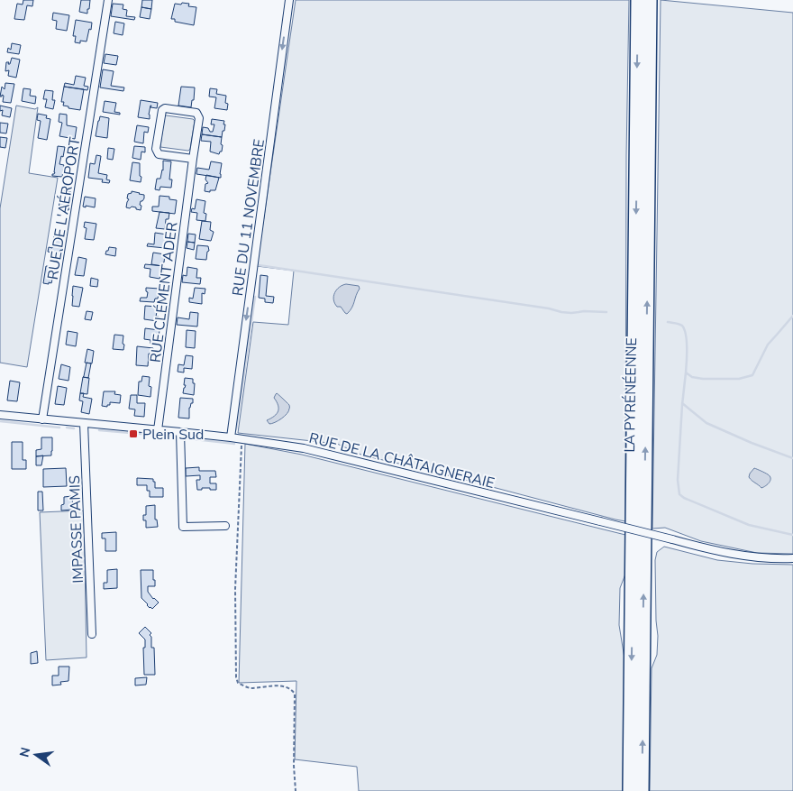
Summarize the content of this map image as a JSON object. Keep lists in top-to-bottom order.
{
  "streets": {
    "highway": ["LA PYRÉNÉENNE"],
    "street": [
      "RUE DE L'AÉROPORT",
      "RUE DU 11 NOVEMBRE",
      "RUE CLÉMENT ADER",
      "RUE DE LA CHÂTAIGNERAIE",
      "IMPASSE PAMIS"
    ]
  },
  "crossings": [
    ["RUE DE L'AÉROPORT", "RUE DE LA CHÂTAIGNERAIE"],
    ["RUE DU 11 NOVEMBRE", "RUE DE LA CHÂTAIGNERAIE"],
    ["RUE CLÉMENT ADER", "RUE DE LA CHÂTAIGNERAIE"],
    ["RUE DE LA CHÂTAIGNERAIE", "IMPASSE PAMIS"]
  ],
  "one_way": ["RUE DU 11 NOVEMBRE"],
  "places": {
    "transit": ["Plein Sud"]
  },
  "north": "left"
}
